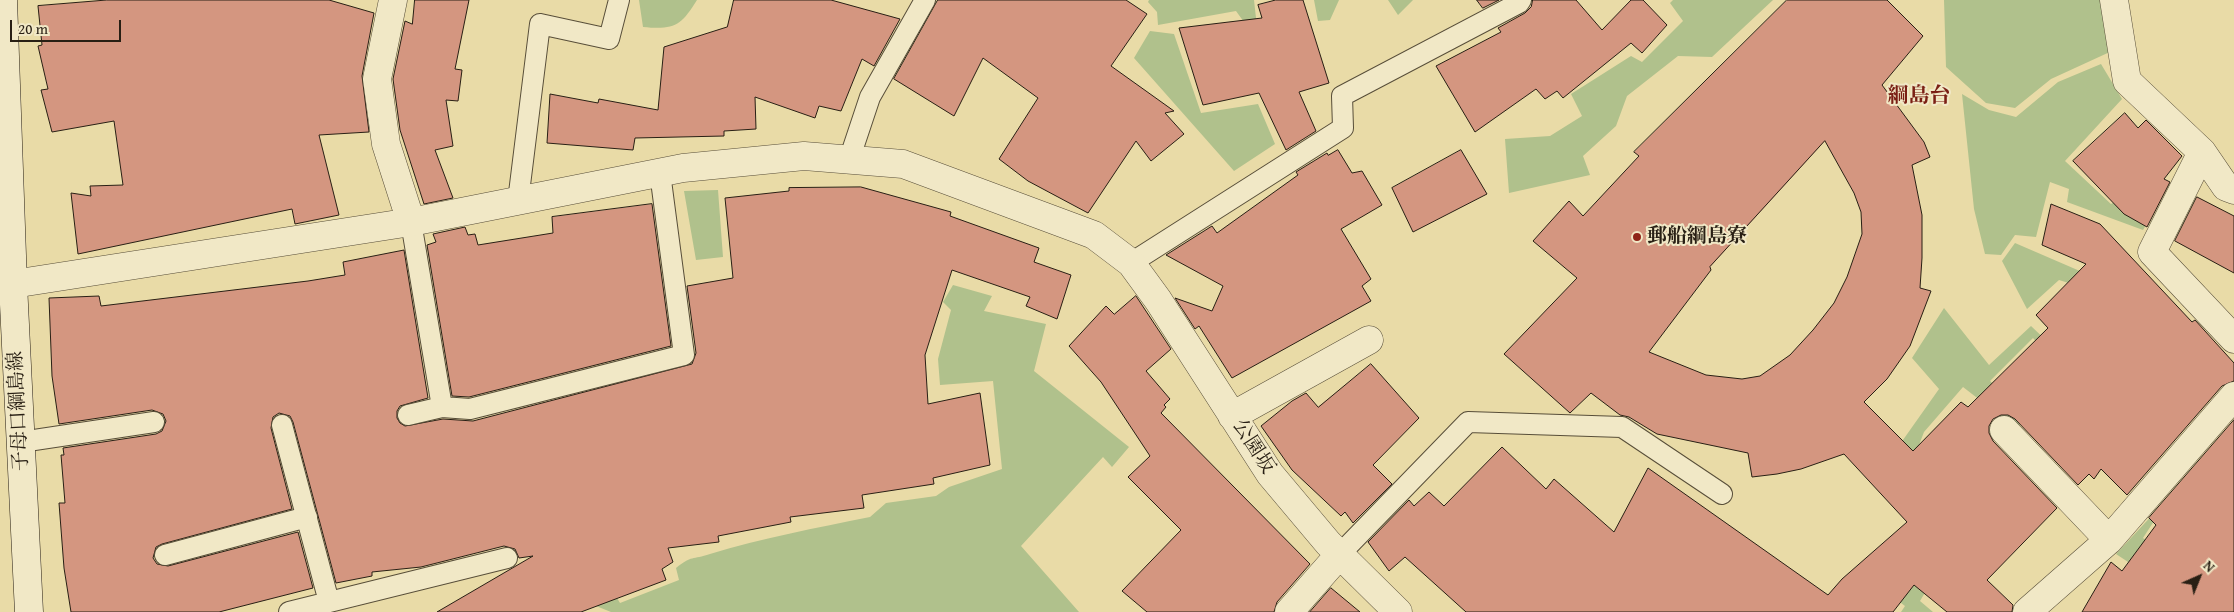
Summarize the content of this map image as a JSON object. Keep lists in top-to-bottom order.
{
  "streets": {
    "street": ["子母口綱島線", "公園坂"]
  },
  "crossings": [
    ["子母口綱島線", "公園坂"]
  ],
  "districts": ["綱島台"],
  "places": ["郵船綱島寮"],
  "scale_bar": "20 m",
  "north": "top right"
}
